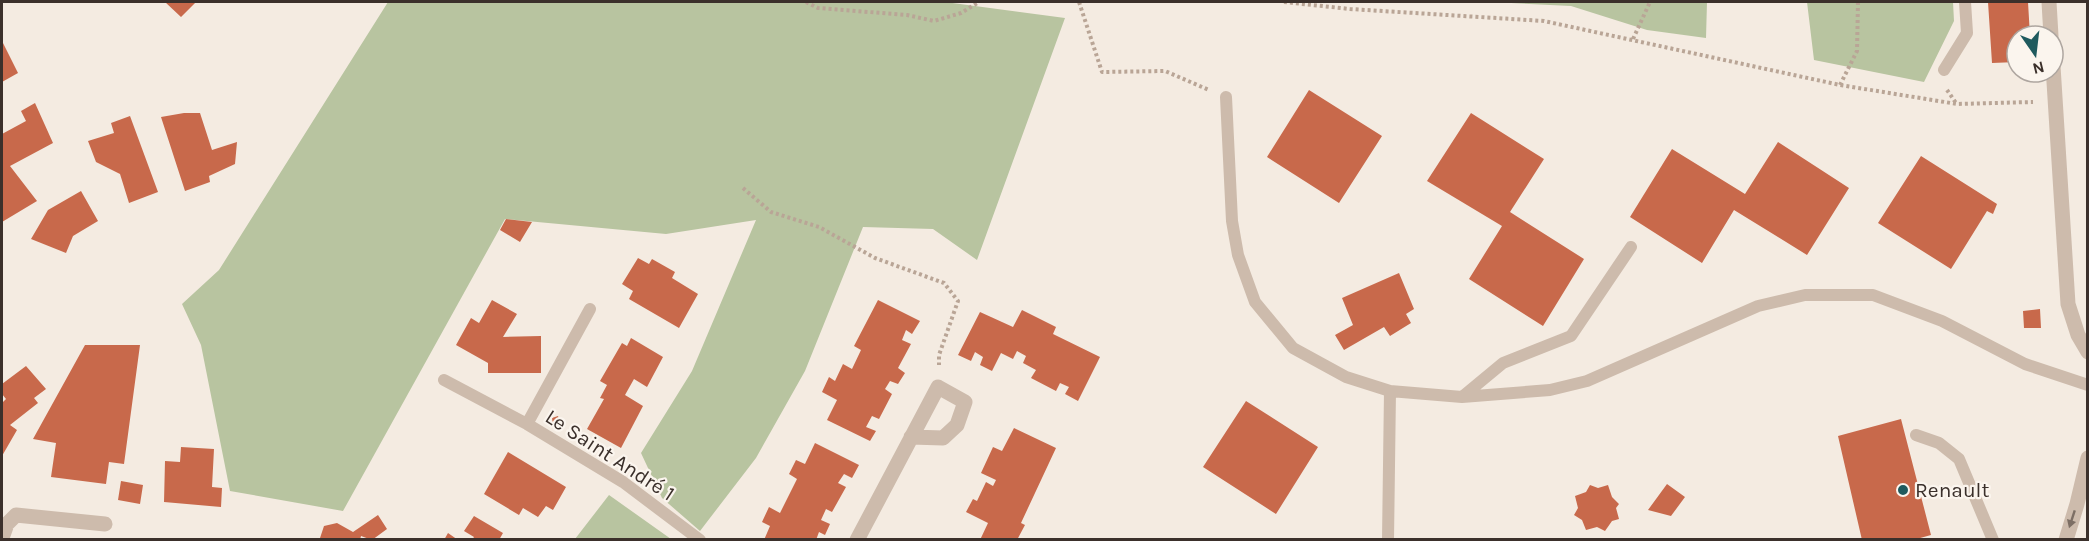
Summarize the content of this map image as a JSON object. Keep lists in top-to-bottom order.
{
  "streets": {
    "lane": ["Le Saint André 1"]
  },
  "places": ["Renault"],
  "north": "bottom"
}
